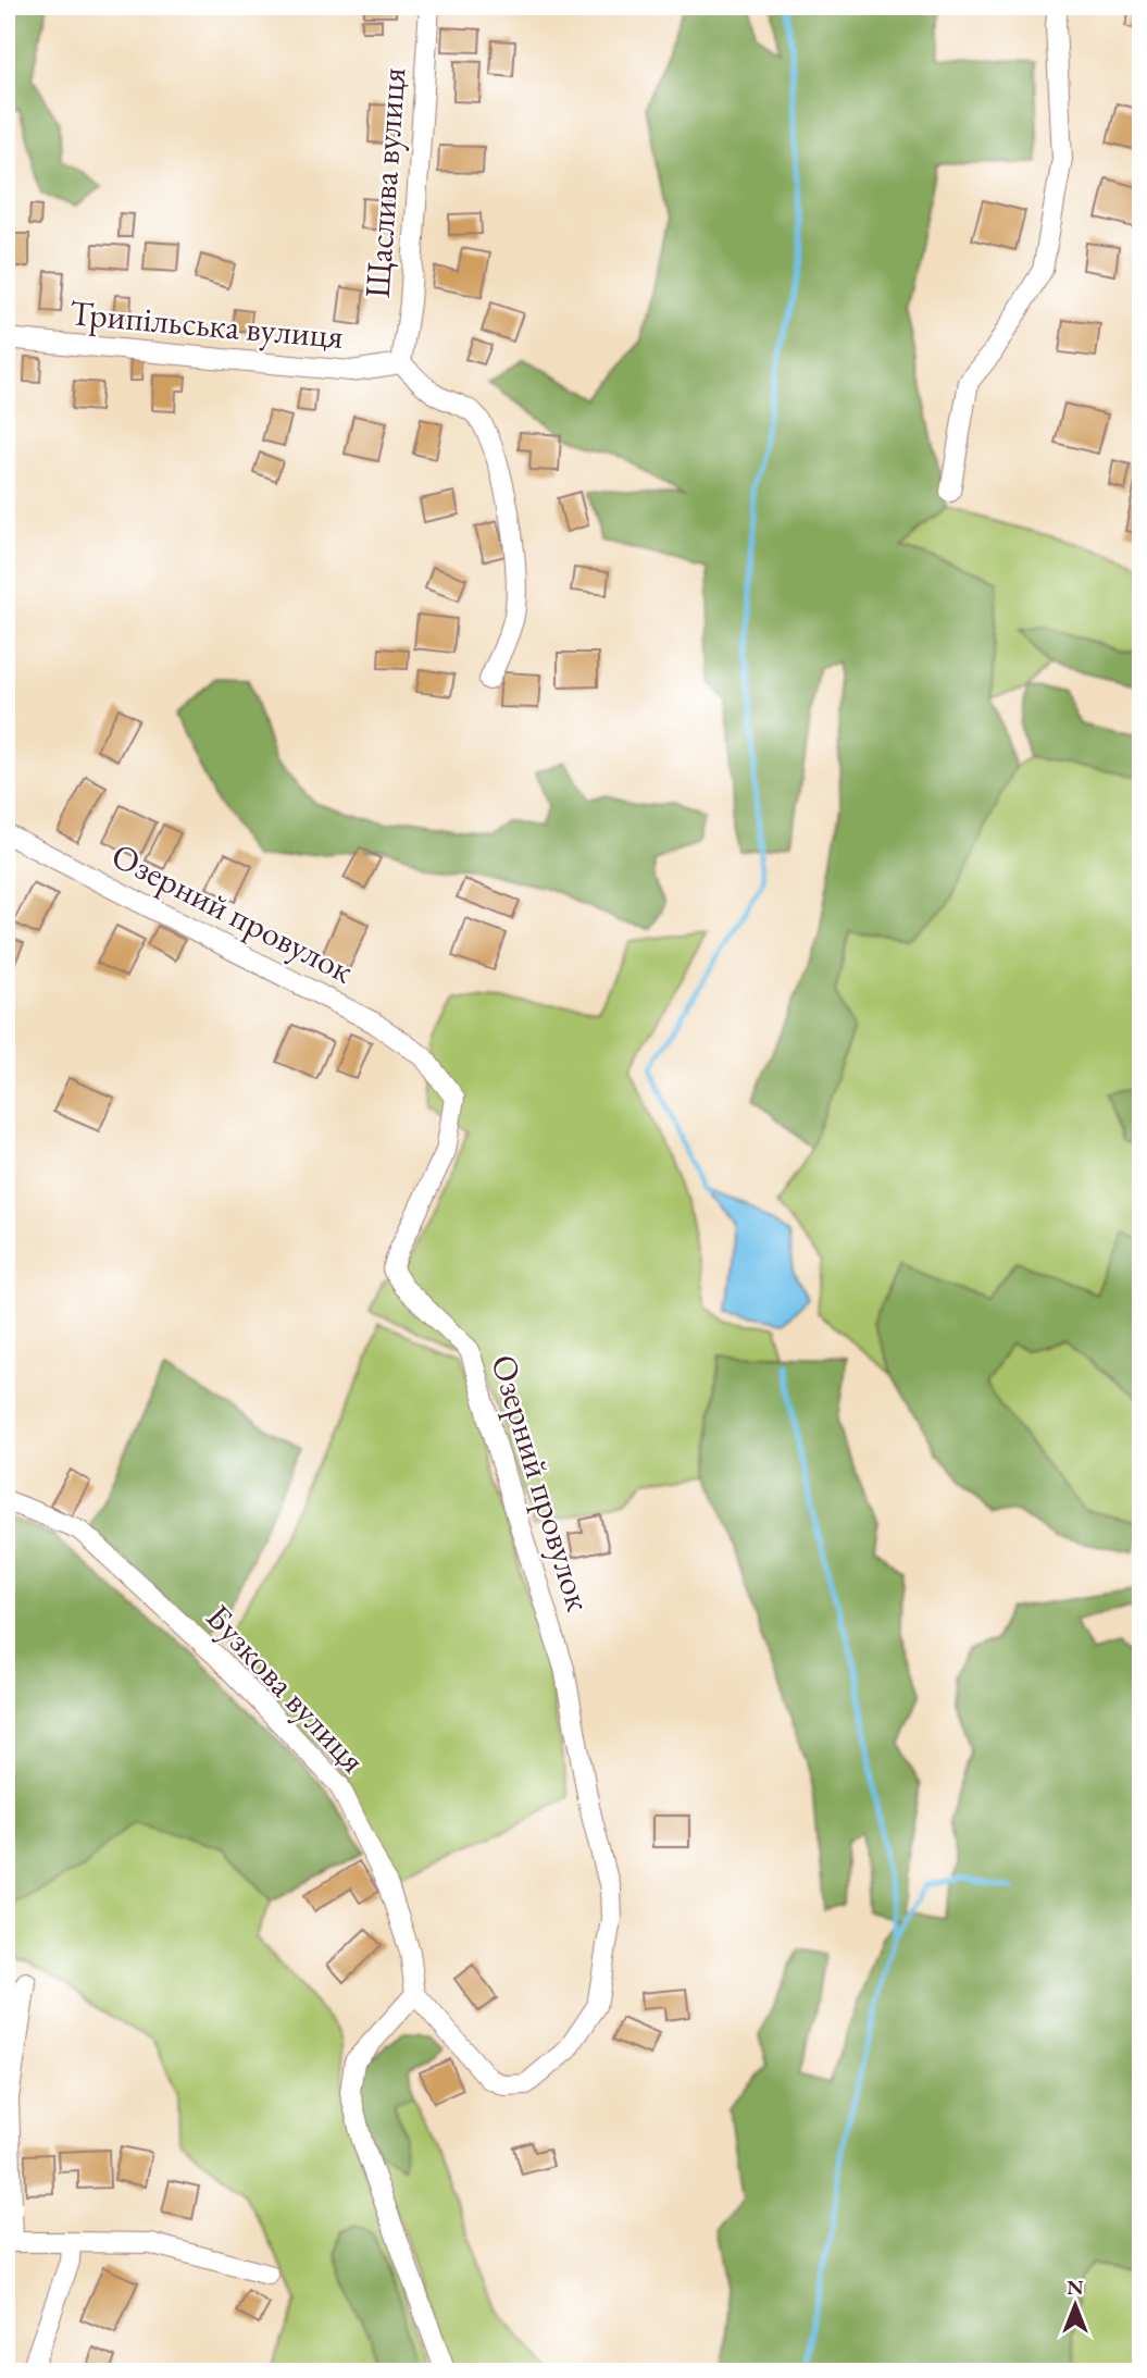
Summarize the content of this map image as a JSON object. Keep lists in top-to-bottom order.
{
  "streets": {
    "street": [
      "Щаслива вулиця",
      "Трипільська вулиця",
      "Озерний провулок",
      "Бузкова вулиця"
    ]
  },
  "crossings": [
    ["Щаслива вулиця", "Трипільська вулиця"],
    ["Озерний провулок", "Бузкова вулиця"]
  ],
  "north": "top"
}
